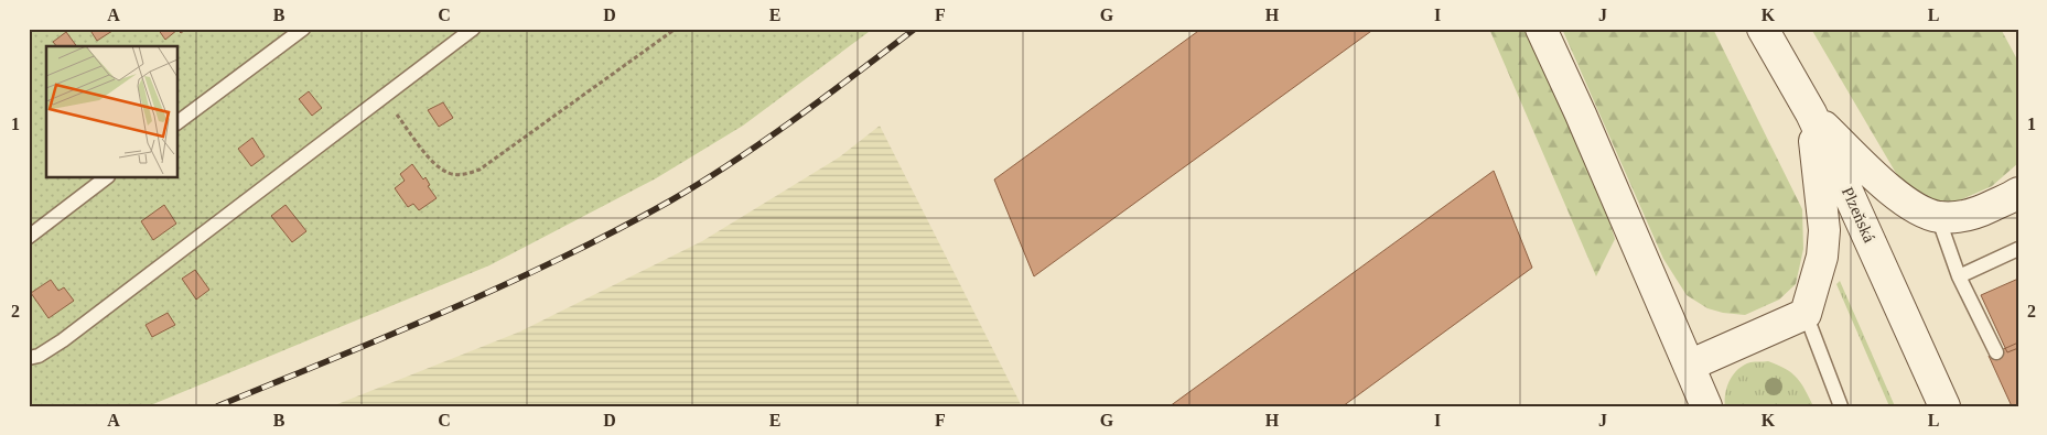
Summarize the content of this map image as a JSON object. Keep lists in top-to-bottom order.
{
  "streets": {
    "main road": ["Plzeňská"]
  },
  "grid": {
    "columns": [
      "A",
      "B",
      "C",
      "D",
      "E",
      "F",
      "G",
      "H",
      "I",
      "J",
      "K",
      "L"
    ],
    "rows": ["1", "2"]
  }
}
